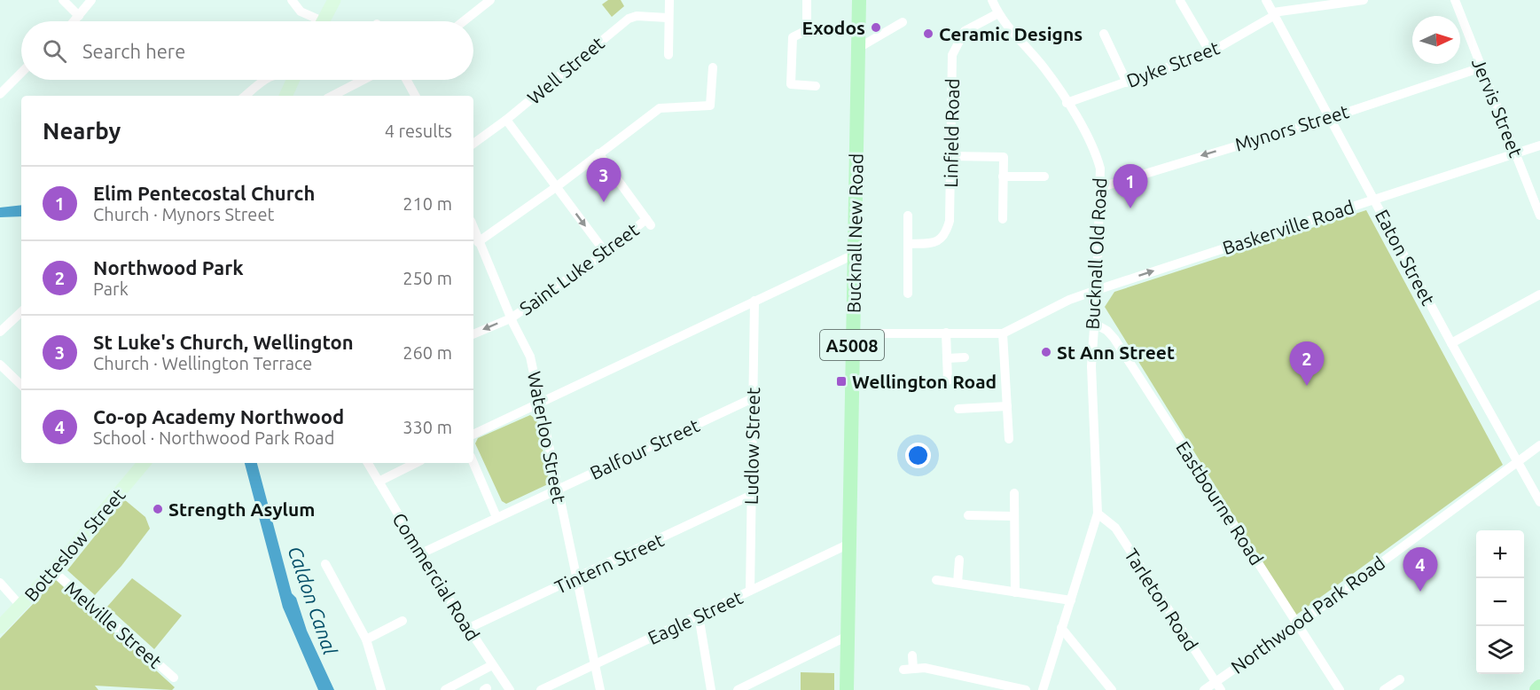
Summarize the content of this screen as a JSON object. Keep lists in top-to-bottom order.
{
  "streets": {
    "main road": ["Bucknall New Road", "A5008"],
    "street": [
      "Dyke Street",
      "Well Street",
      "Jervis Street",
      "Mynors Street",
      "Linfield Road",
      "Baskerville Road",
      "Bucknall Old Road",
      "Eaton Street",
      "Saint Luke Street",
      "Waterloo Street",
      "Ludlow Street",
      "Balfour Street",
      "Eastbourne Road",
      "Botteslow Street",
      "Tintern Street",
      "Commercial Road",
      "Tarleton Road",
      "Northwood Park Road",
      "Eagle Street",
      "Melville Street"
    ]
  },
  "crossings": [
    ["Dyke Street", "Bucknall Old Road"],
    ["Dyke Street", "Eaton Street"],
    ["Jervis Street", "Mynors Street"],
    ["Jervis Street", "Baskerville Road"],
    ["Mynors Street", "Bucknall Old Road"],
    ["Mynors Street", "Eaton Street"],
    ["Linfield Road", "Bucknall Old Road"],
    ["Baskerville Road", "Bucknall Old Road"],
    ["Baskerville Road", "Eaton Street"],
    ["Bucknall New Road", "Eagle Street"],
    ["Bucknall Old Road", "Eastbourne Road"],
    ["Bucknall Old Road", "Tarleton Road"],
    ["Eaton Street", "Northwood Park Road"],
    ["Saint Luke Street", "Waterloo Street"],
    ["Waterloo Street", "Balfour Street"],
    ["Waterloo Street", "Tintern Street"],
    ["Waterloo Street", "Eagle Street"],
    ["Ludlow Street", "Balfour Street"],
    ["Ludlow Street", "Tintern Street"],
    ["Ludlow Street", "Eagle Street"],
    ["Balfour Street", "Commercial Road"],
    ["Eastbourne Road", "Northwood Park Road"],
    ["Botteslow Street", "Melville Street"],
    ["Tintern Street", "Commercial Road"],
    ["Tarleton Road", "Northwood Park Road"]
  ],
  "one_way": ["Mynors Street", "Baskerville Road"],
  "water": ["Caldon Canal"],
  "places": {
    "other": [
      "Exodos",
      "Ceramic Designs",
      "St Ann Street",
      "Strength Asylum"
    ],
    "transit": ["Wellington Road"]
  },
  "north": "right",
  "page": {
    "search": "Search here",
    "heading": ["Nearby", "4 results"],
    "pins": [
      "3",
      "1",
      "2",
      "4"
    ],
    "list": [
      {
        "mark": "1",
        "name": "Elim Pentecostal Church",
        "note": "Church · Mynors Street",
        "value": "210 m"
      },
      {
        "mark": "2",
        "name": "Northwood Park",
        "note": "Park",
        "value": "250 m"
      },
      {
        "mark": "3",
        "name": "St Luke's Church, Wellington",
        "note": "Church · Wellington Terrace",
        "value": "260 m"
      },
      {
        "mark": "4",
        "name": "Co-op Academy Northwood",
        "note": "School · Northwood Park Road",
        "value": "330 m"
      }
    ],
    "map_buttons": ["+", "−"]
  }
}
